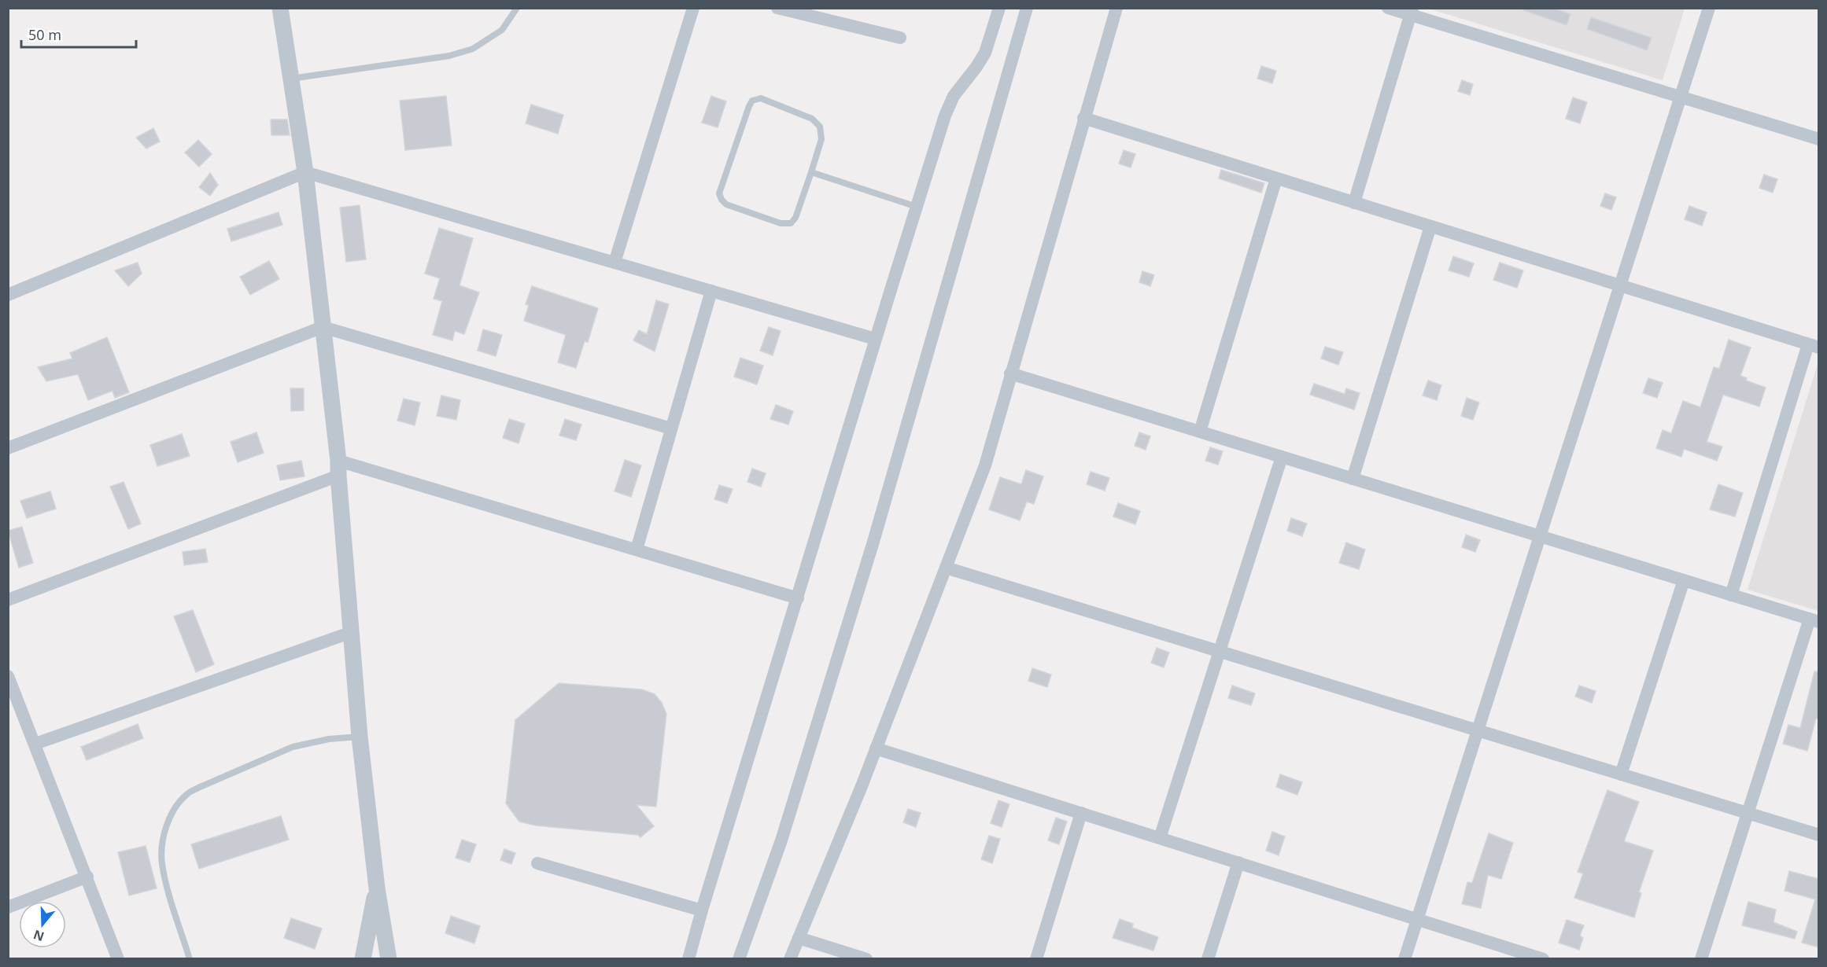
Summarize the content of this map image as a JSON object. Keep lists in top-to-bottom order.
{
  "scale_bar": "50 m",
  "north": "bottom"
}
